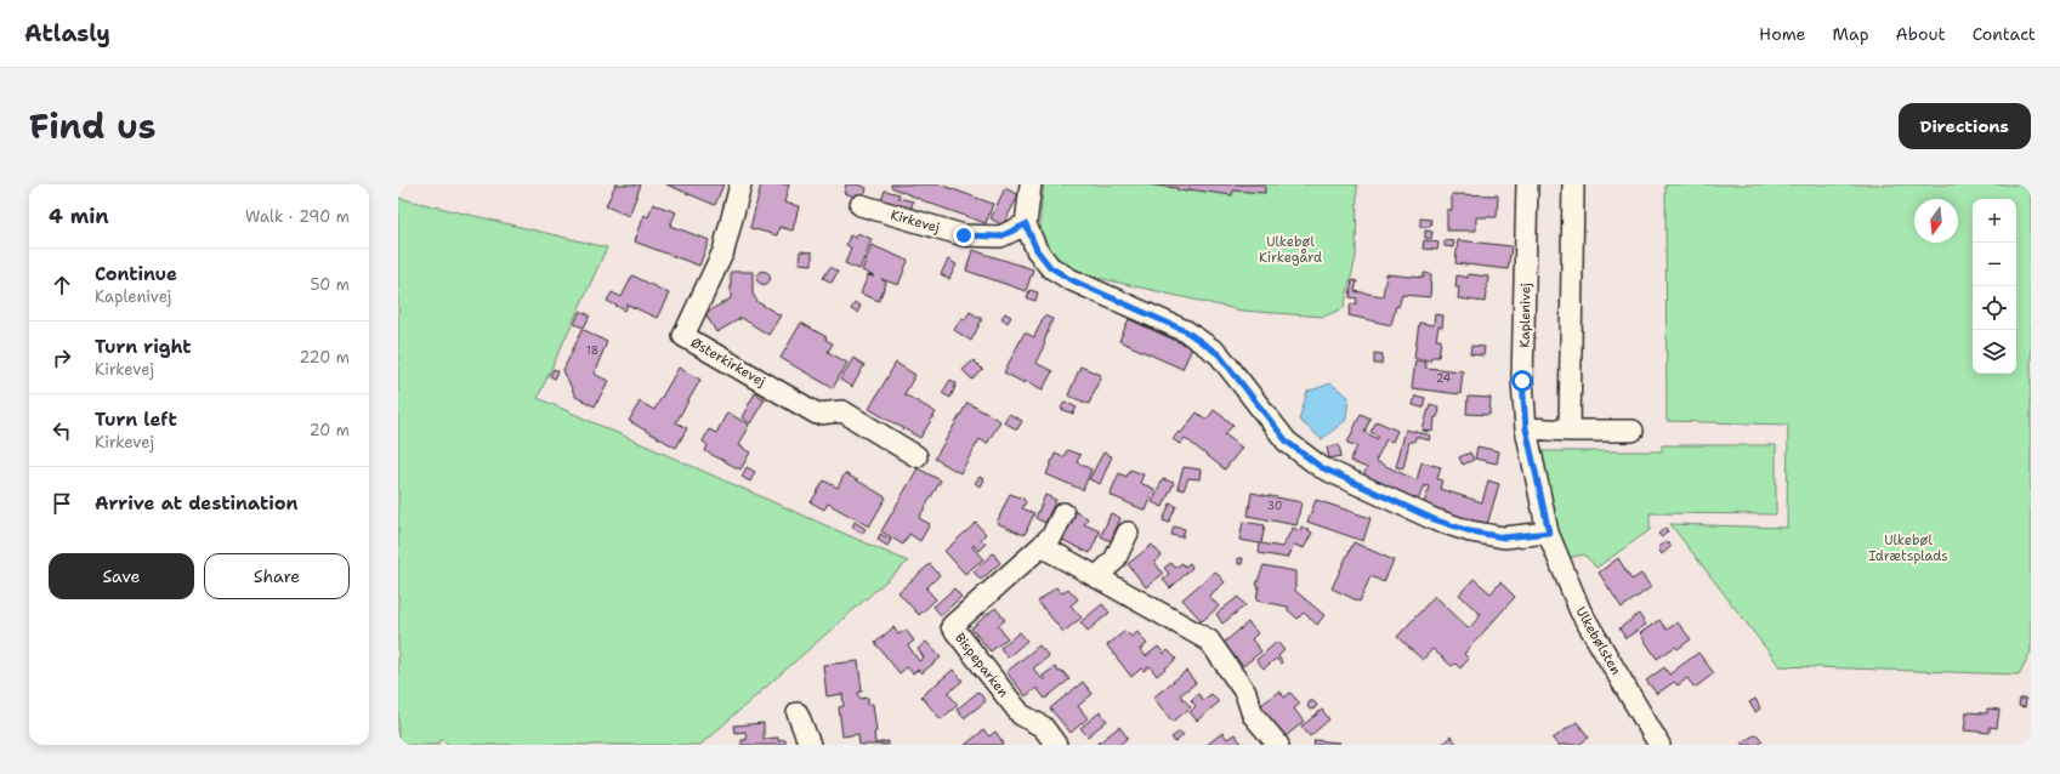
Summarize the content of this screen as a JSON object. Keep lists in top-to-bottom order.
{
  "streets": {
    "street": [
      "Kirkevej",
      "Kaplenivej",
      "Østerkirkevej",
      "Ulkebølsten",
      "Bispeparken"
    ]
  },
  "crossings": [
    ["Kaplenivej", "Ulkebølsten"]
  ],
  "parks": ["Ulkebøl Kirkegård", "Ulkebøl Idrætsplads"],
  "house_numbers": ["18", "24", "30"],
  "north": "bottom",
  "page": {
    "header": "Atlasly",
    "nav": [
      "Home",
      "Map",
      "About",
      "Contact"
    ],
    "title": "Find us",
    "buttons": [
      "Directions",
      ["Save", "Share"]
    ],
    "heading": ["4 min", "Walk · 290 m"],
    "map_buttons": ["+", "−"],
    "list": [
      ["Continue", "Kaplenivej", "50 m"],
      ["Turn right", "Kirkevej", "220 m"],
      ["Turn left", "Kirkevej", "20 m"],
      "Arrive at destination"
    ]
  }
}
